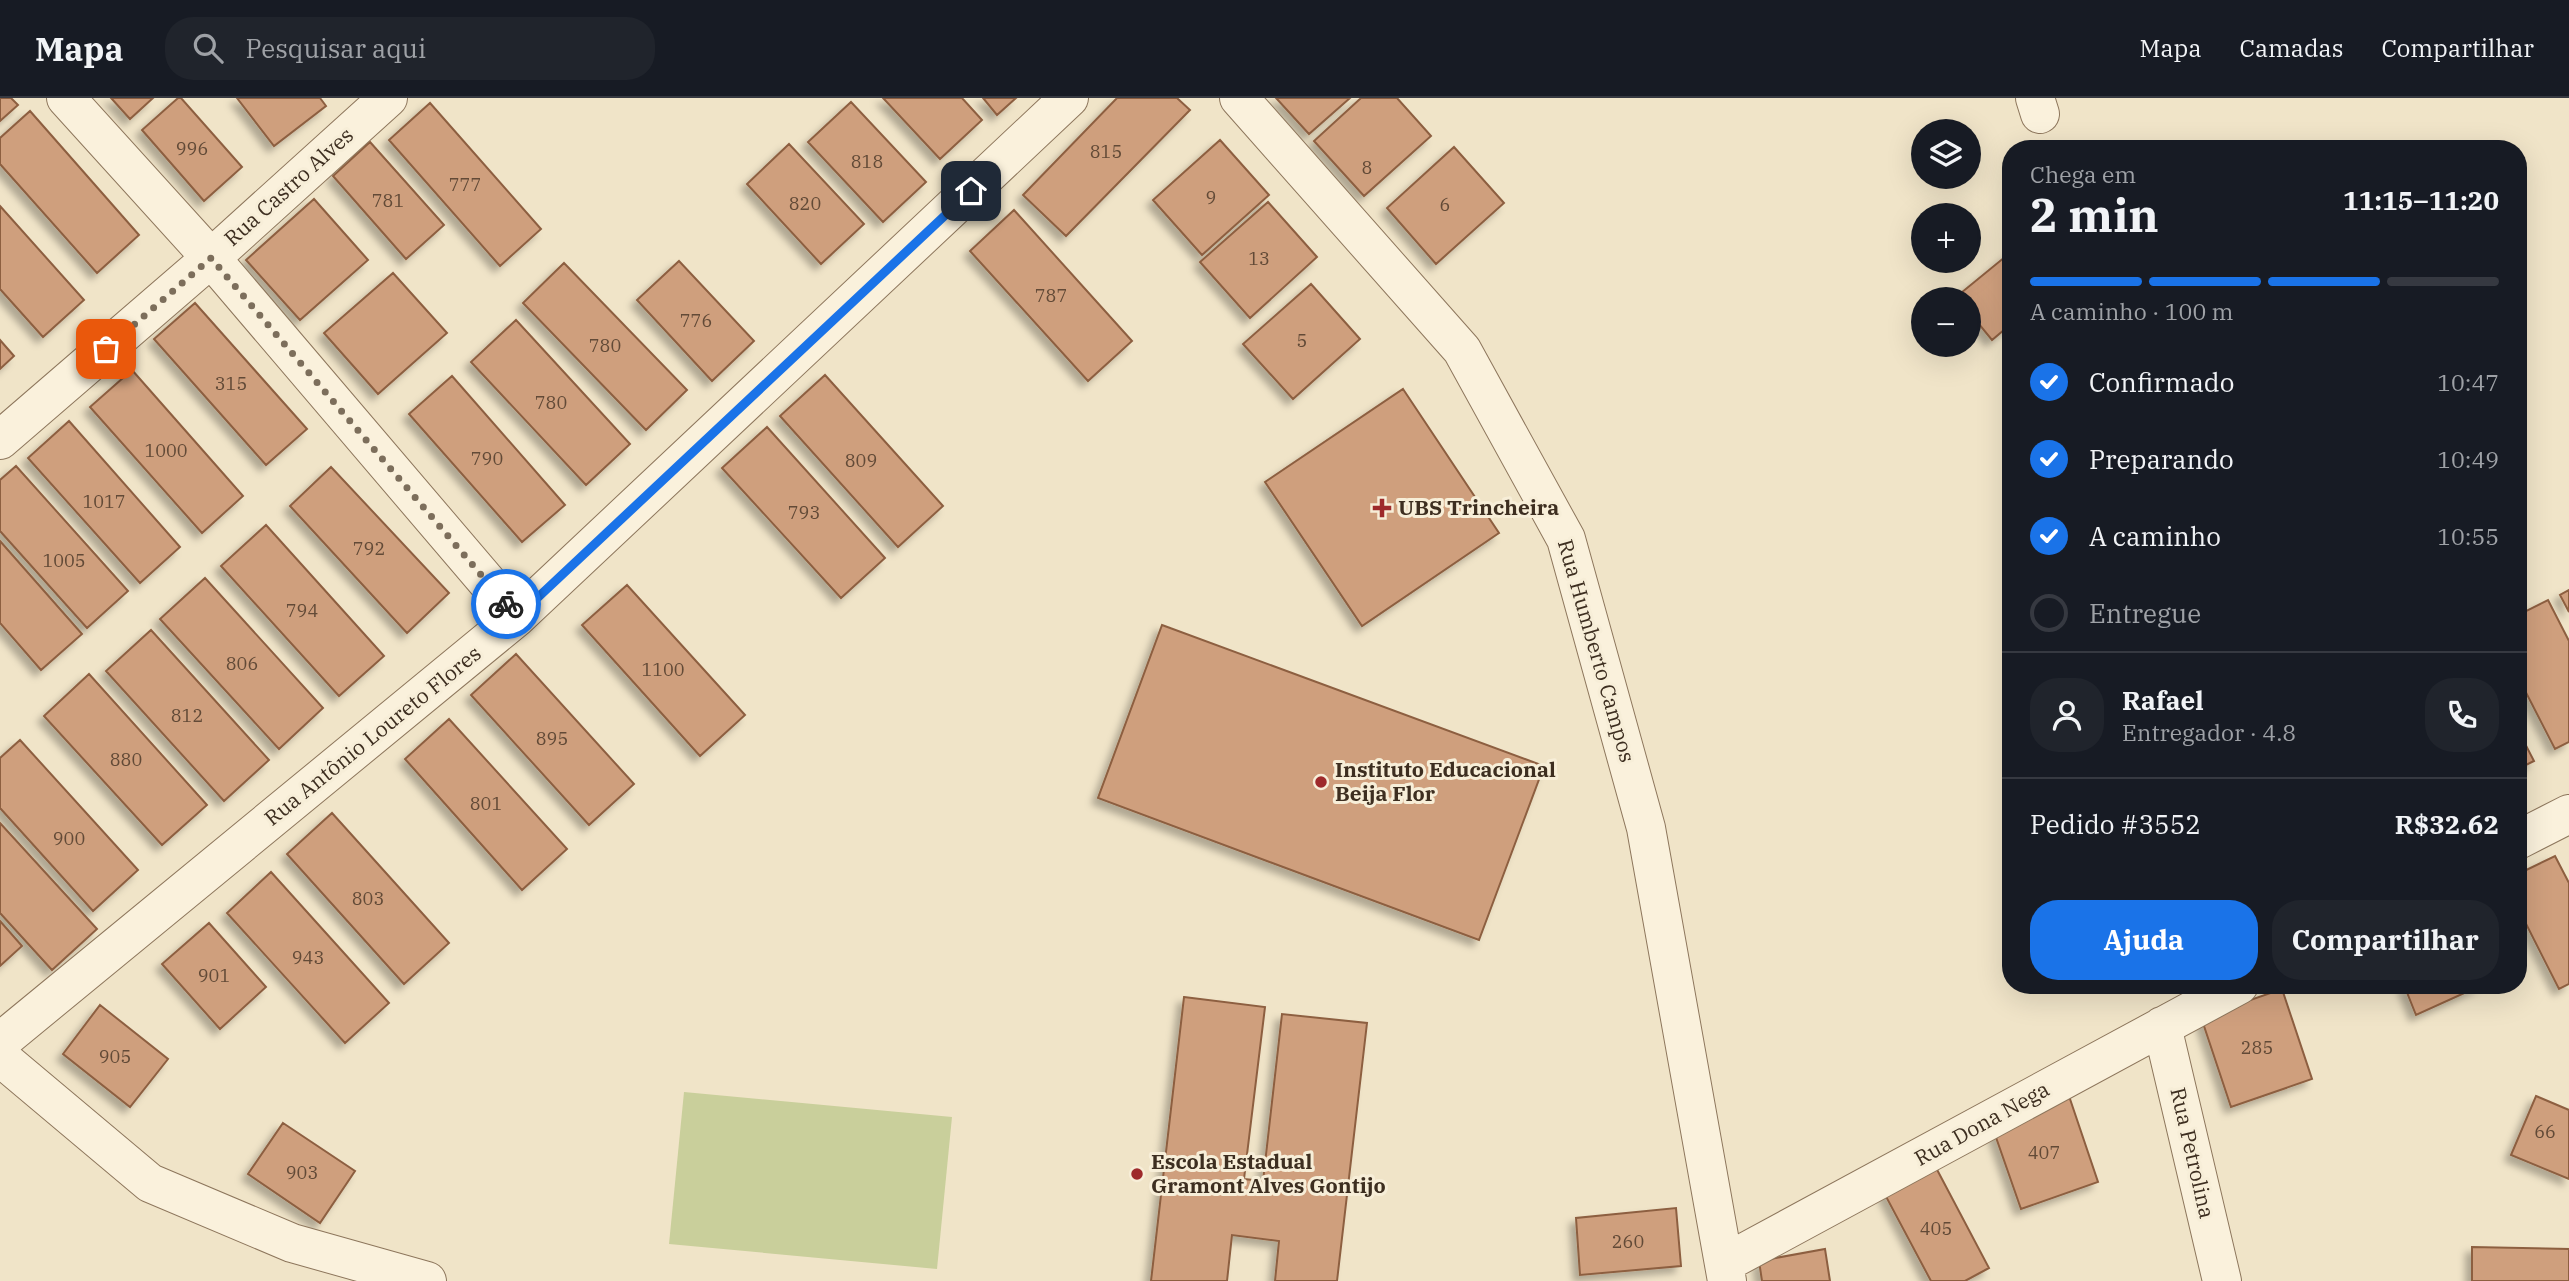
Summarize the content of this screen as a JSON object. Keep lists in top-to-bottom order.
{
  "streets": {
    "street": [
      "Rua Castro Alves",
      "Rua Humberto Campos",
      "Rua Antônio Loureto Flores",
      "Rua Dona Nega",
      "Rua Petrolina"
    ]
  },
  "crossings": [
    ["Rua Humberto Campos", "Rua Dona Nega"],
    ["Rua Dona Nega", "Rua Petrolina"]
  ],
  "places": {
    "health": ["UBS Trincheira"],
    "other": ["Instituto Educacional Beija Flor", "Escola Estadual Gramont Alves Gontijo"]
  },
  "house_numbers": [
    "996",
    "815",
    "818",
    "8",
    "777",
    "9",
    "781",
    "820",
    "6",
    "13",
    "787",
    "776",
    "5",
    "780",
    "315",
    "780",
    "1000",
    "790",
    "809",
    "1017",
    "793",
    "792",
    "1005",
    "794",
    "806",
    "1100",
    "812",
    "895",
    "880",
    "801",
    "900",
    "803",
    "943",
    "901",
    "285",
    "905",
    "66",
    "407",
    "903",
    "405",
    "260"
  ],
  "page": {
    "header": "Mapa",
    "search": "Pesquisar aqui",
    "nav": ["Mapa", "Camadas", "Compartilhar"],
    "map_buttons": ["+", "−"],
    "heading": ["2 min", "Chega em", "11:15–11:20"],
    "panel": [
      "Rafael",
      "Entregador · 4.8",
      "Pedido #3552",
      "R$32.62"
    ],
    "bar": "A caminho · 100 m",
    "list": [
      ["Confirmado", "10:47"],
      ["Preparando", "10:49"],
      ["A caminho", "10:55"],
      "Entregue"
    ],
    "buttons": ["Ajuda", "Compartilhar"]
  }
}
